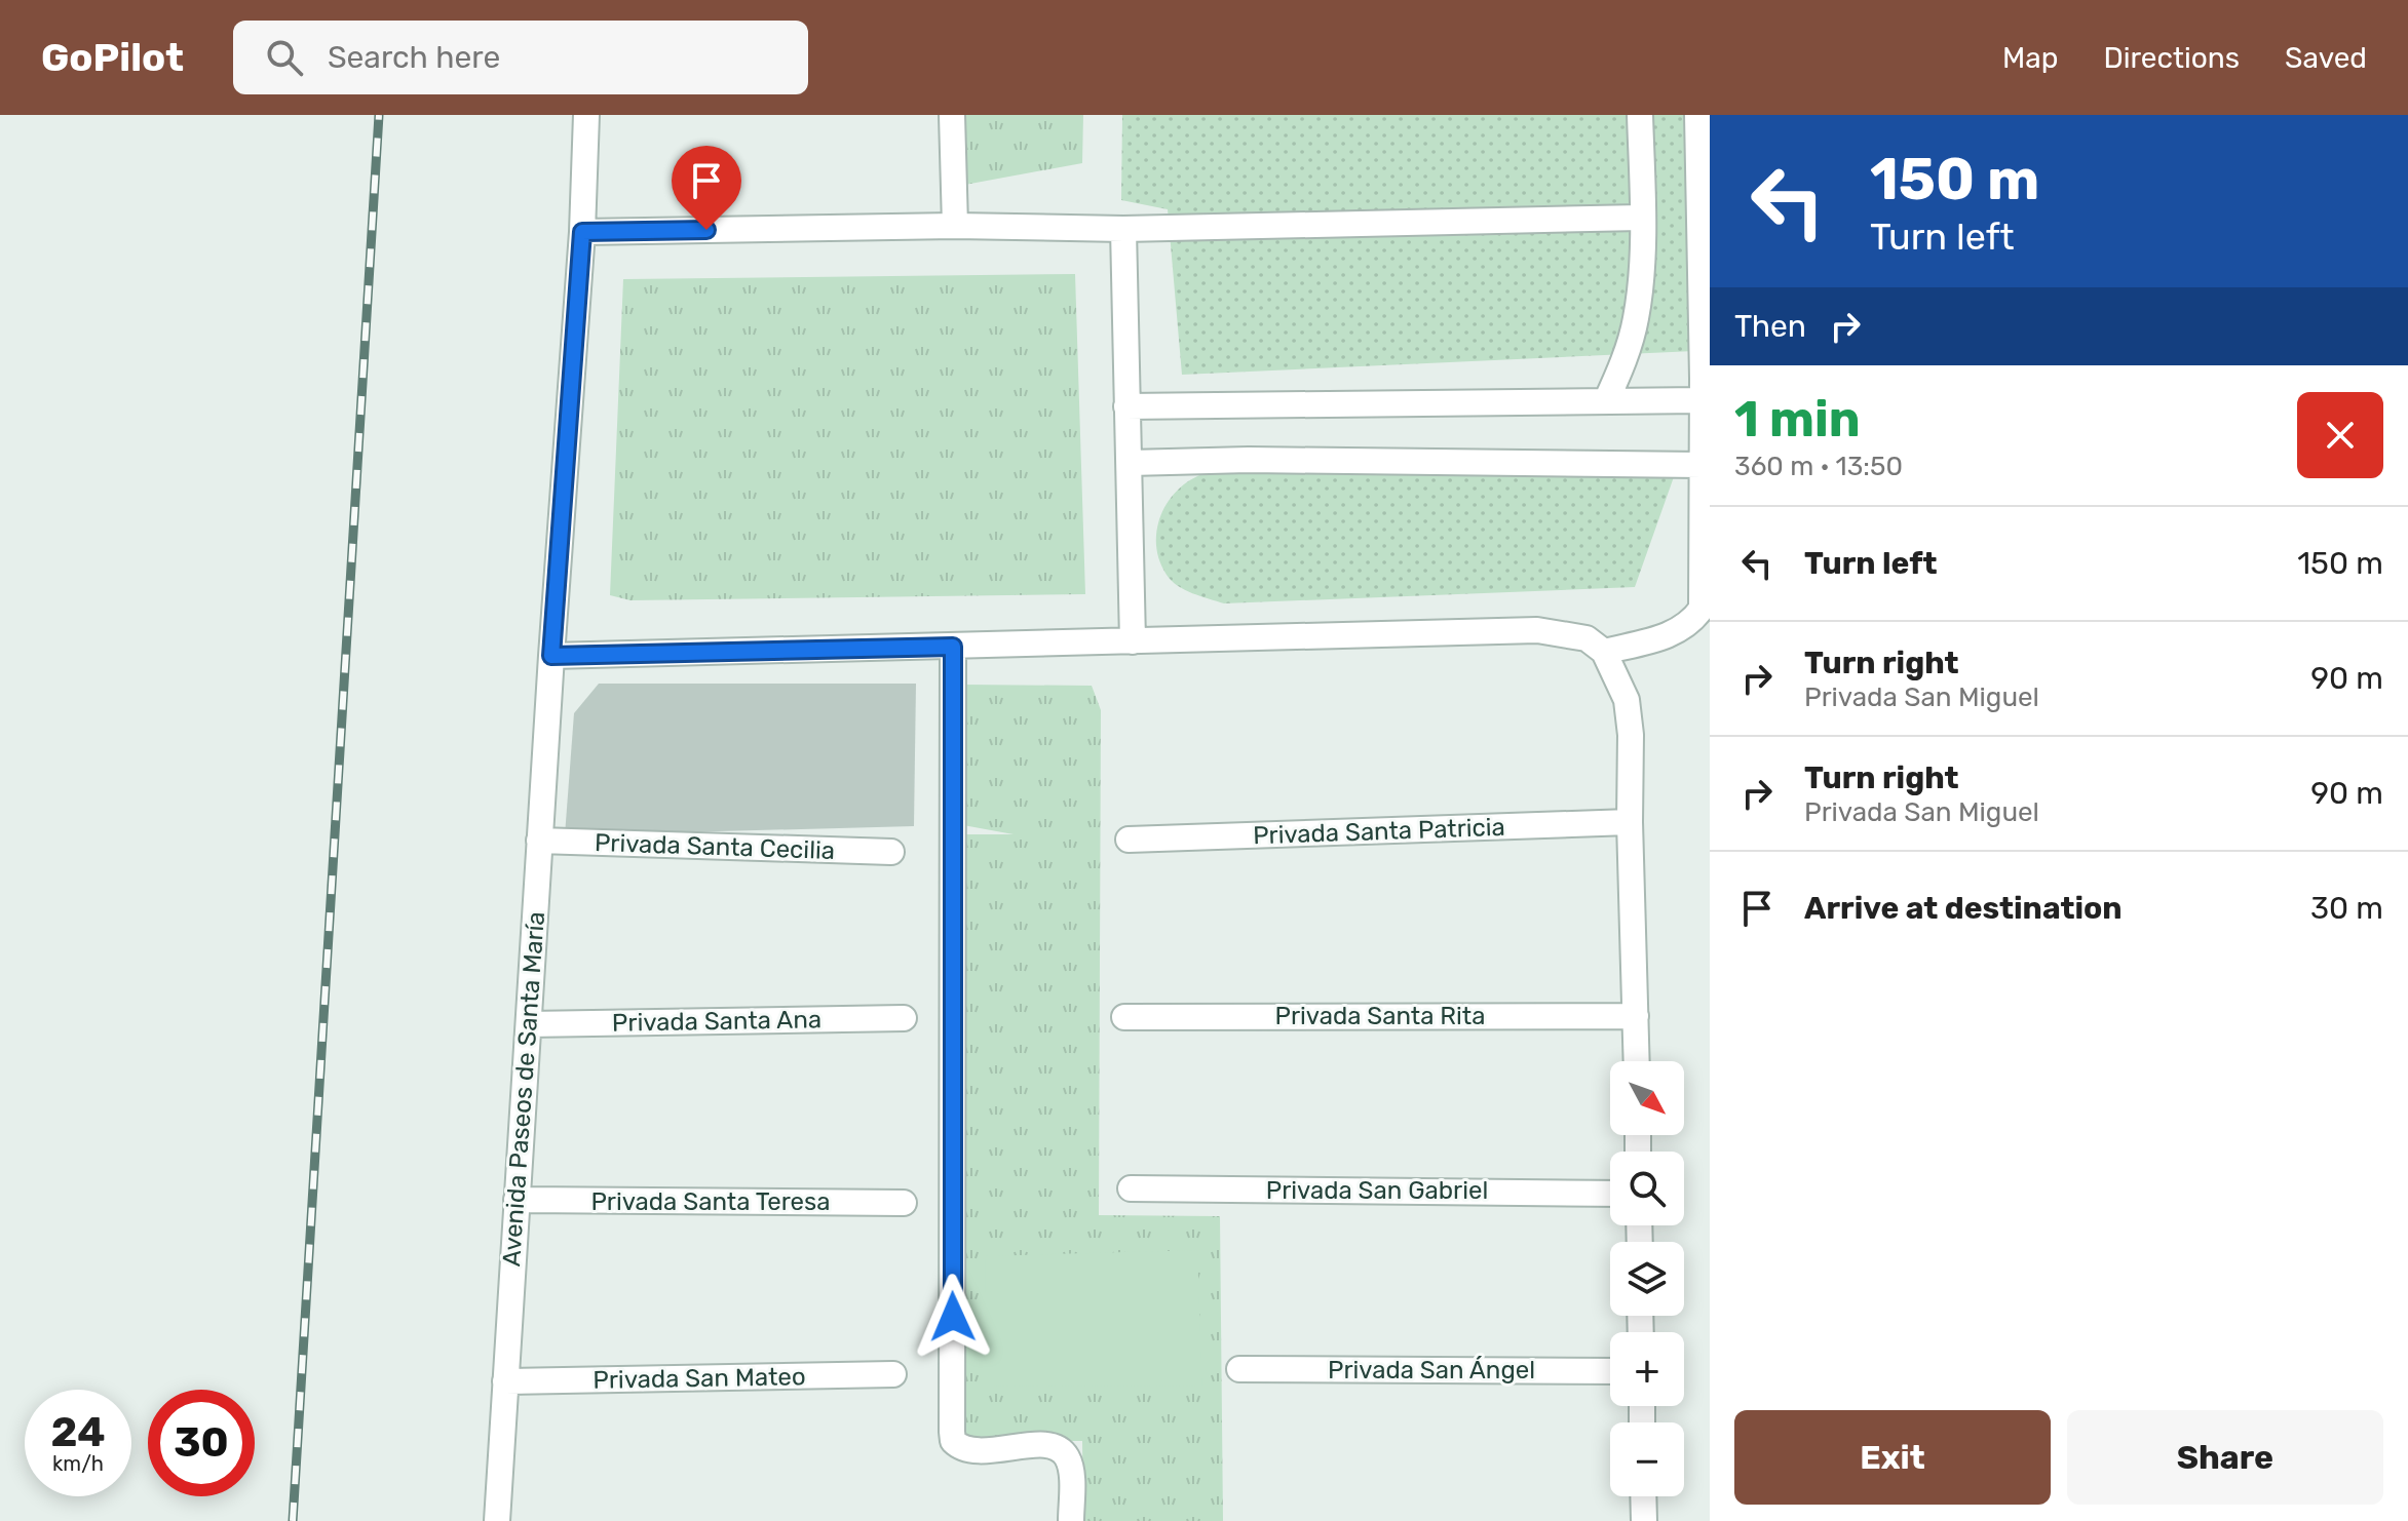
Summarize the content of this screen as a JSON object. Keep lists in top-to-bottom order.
{
  "streets": {
    "street": [
      "Privada Santa Patricia",
      "Privada Santa Cecilia",
      "Privada Santa Rita",
      "Privada Santa Ana",
      "Avenida Paseos de Santa María",
      "Privada San Gabriel",
      "Privada Santa Teresa",
      "Privada San Ángel",
      "Privada San Mateo"
    ]
  },
  "crossings": [
    ["Privada Santa Cecilia", "Avenida Paseos de Santa María"],
    ["Privada Santa Ana", "Avenida Paseos de Santa María"],
    ["Avenida Paseos de Santa María", "Privada Santa Teresa"],
    ["Avenida Paseos de Santa María", "Privada San Mateo"]
  ],
  "north": "bottom right",
  "page": {
    "header": "GoPilot",
    "search": "Search here",
    "nav": ["Map", "Directions", "Saved"],
    "turn": ["150 m", "Turn left"],
    "then": "Then",
    "heading": ["1 min", "360 m · 13:50"],
    "list": [
      {
        "name": "Turn left",
        "value": "150 m"
      },
      {
        "name": "Turn right",
        "note": "Privada San Miguel",
        "value": "90 m"
      },
      {
        "name": "Turn right",
        "note": "Privada San Miguel",
        "value": "90 m"
      },
      {
        "name": "Arrive at destination",
        "value": "30 m"
      }
    ],
    "map_buttons": ["+", "−"],
    "speed": "24 km/h",
    "limit": "30",
    "buttons": ["Exit", "Share"]
  }
}
